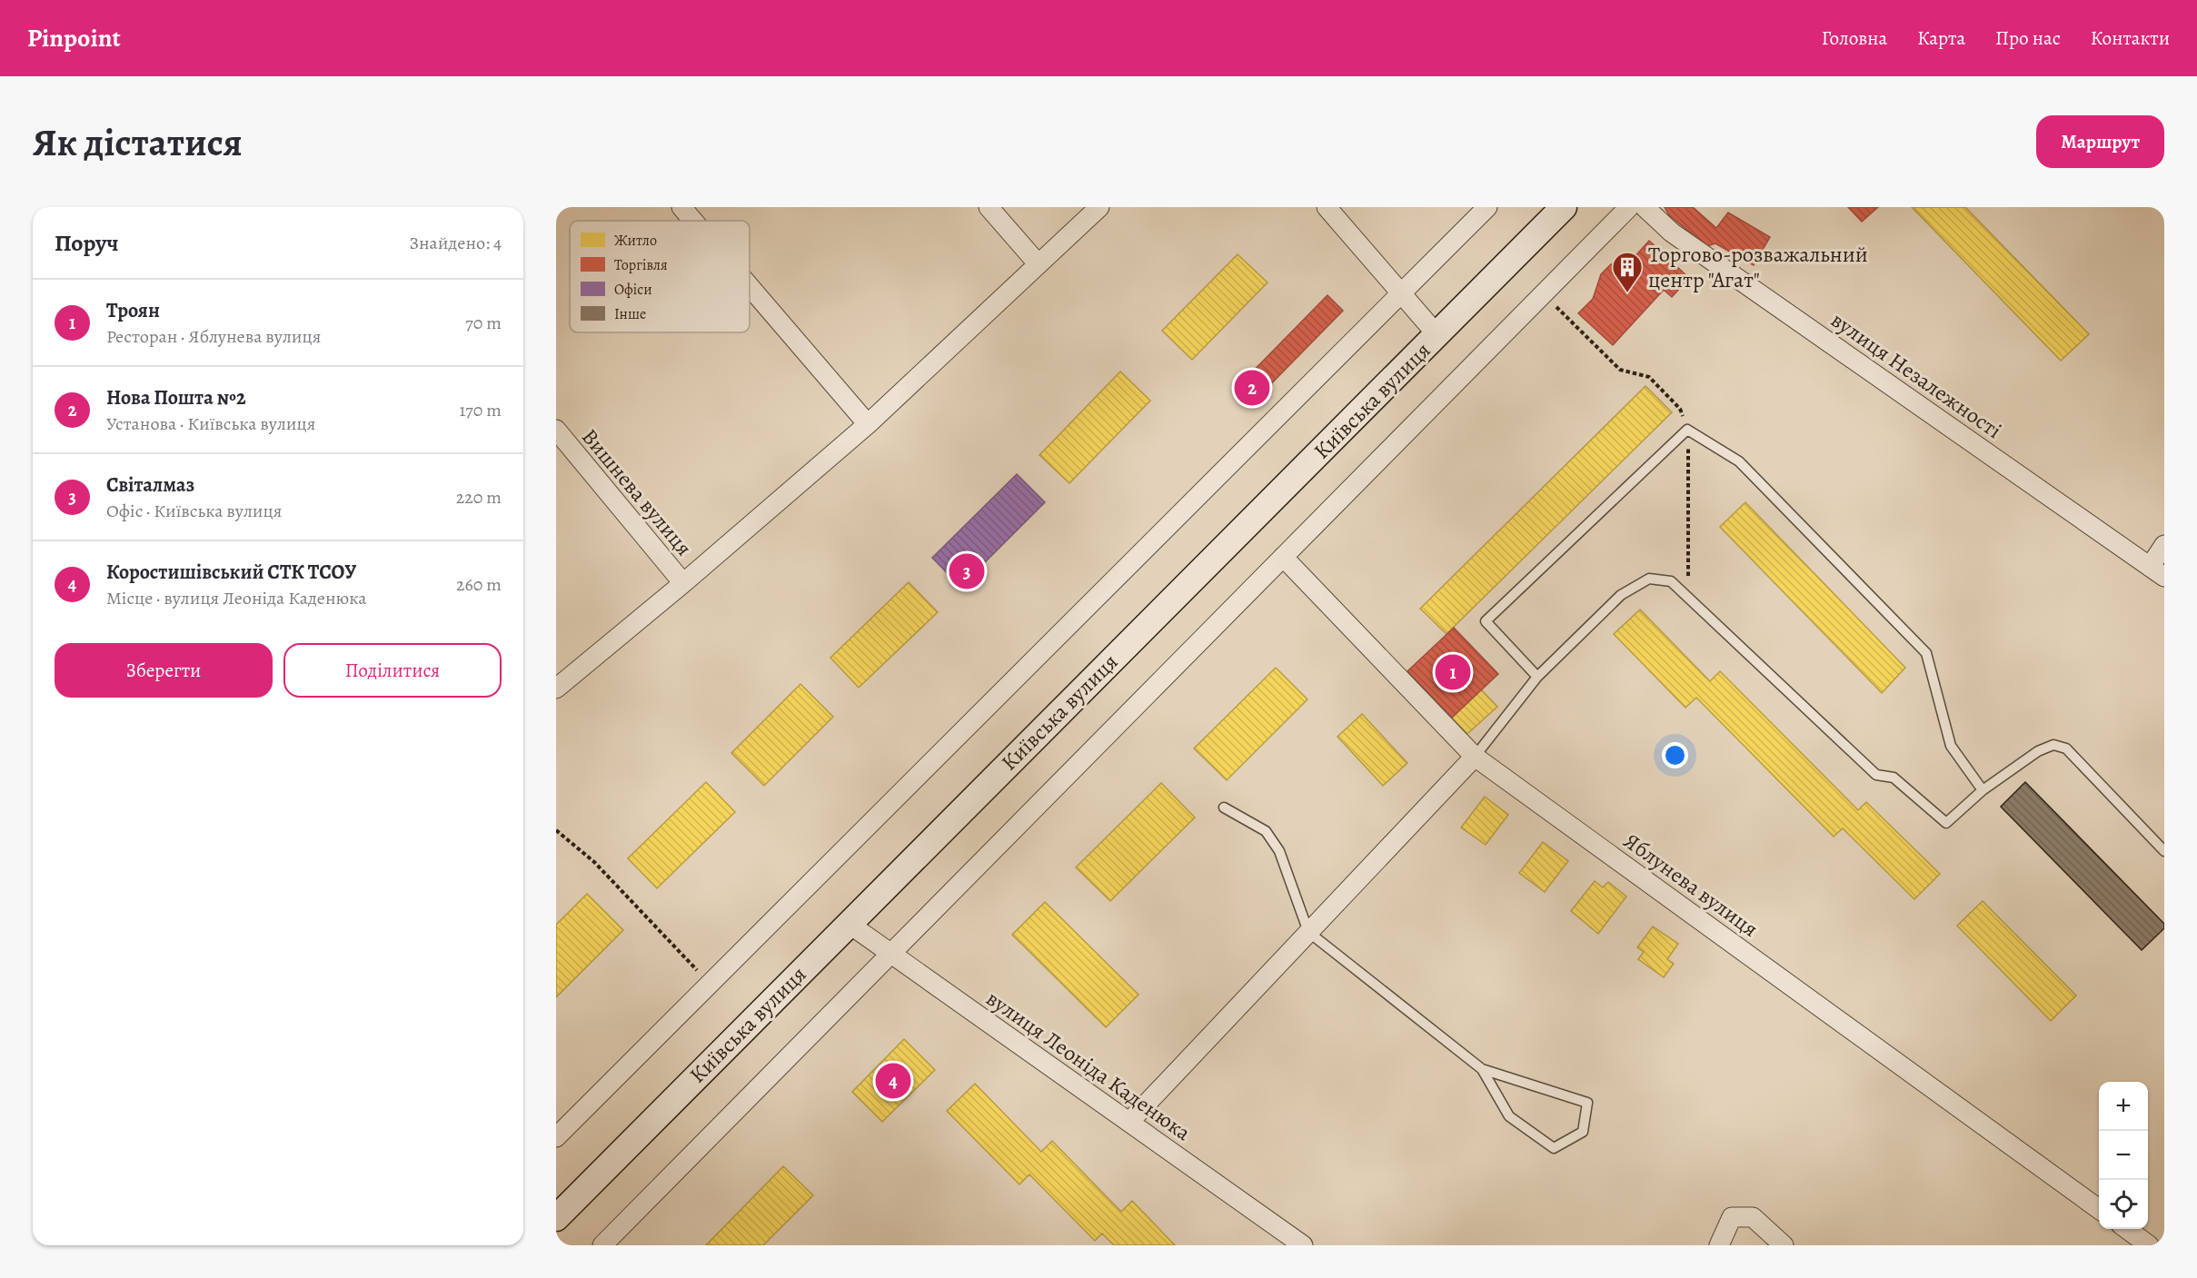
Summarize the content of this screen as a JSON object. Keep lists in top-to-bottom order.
{
  "streets": {
    "main road": ["Київська вулиця"],
    "street": [
      "вулиця Незалежності",
      "Вишнева вулиця",
      "Яблунева вулиця",
      "вулиця Леоніда Каденюка"
    ]
  },
  "crossings": [
    ["Київська вулиця", "вулиця Леоніда Каденюка"]
  ],
  "places": {
    "building": ["Торгово-розважальний центр \"Агат\""]
  },
  "legend": [
    "Житло",
    "Торгівля",
    "Офіси",
    "Інше"
  ],
  "page": {
    "header": "Pinpoint",
    "nav": [
      "Головна",
      "Карта",
      "Про нас",
      "Контакти"
    ],
    "buttons": [
      "Маршрут",
      ["Зберегти", "Поділитися"]
    ],
    "title": "Як дістатися",
    "heading": ["Поруч", "Знайдено: 4"],
    "list": [
      {
        "mark": "1",
        "name": "Троян",
        "note": "Ресторан · Яблунева вулиця",
        "value": "70 m"
      },
      {
        "mark": "2",
        "name": "Нова Пошта №2",
        "note": "Установа · Київська вулиця",
        "value": "170 m"
      },
      {
        "mark": "3",
        "name": "Світалмаз",
        "note": "Офіс · Київська вулиця",
        "value": "220 m"
      },
      {
        "mark": "4",
        "name": "Коростишівський СТК ТСОУ",
        "note": "Місце · вулиця Леоніда Каденюка",
        "value": "260 m"
      }
    ],
    "pins": [
      "2",
      "3",
      "1",
      "4"
    ],
    "map_buttons": ["+", "−"]
  }
}
